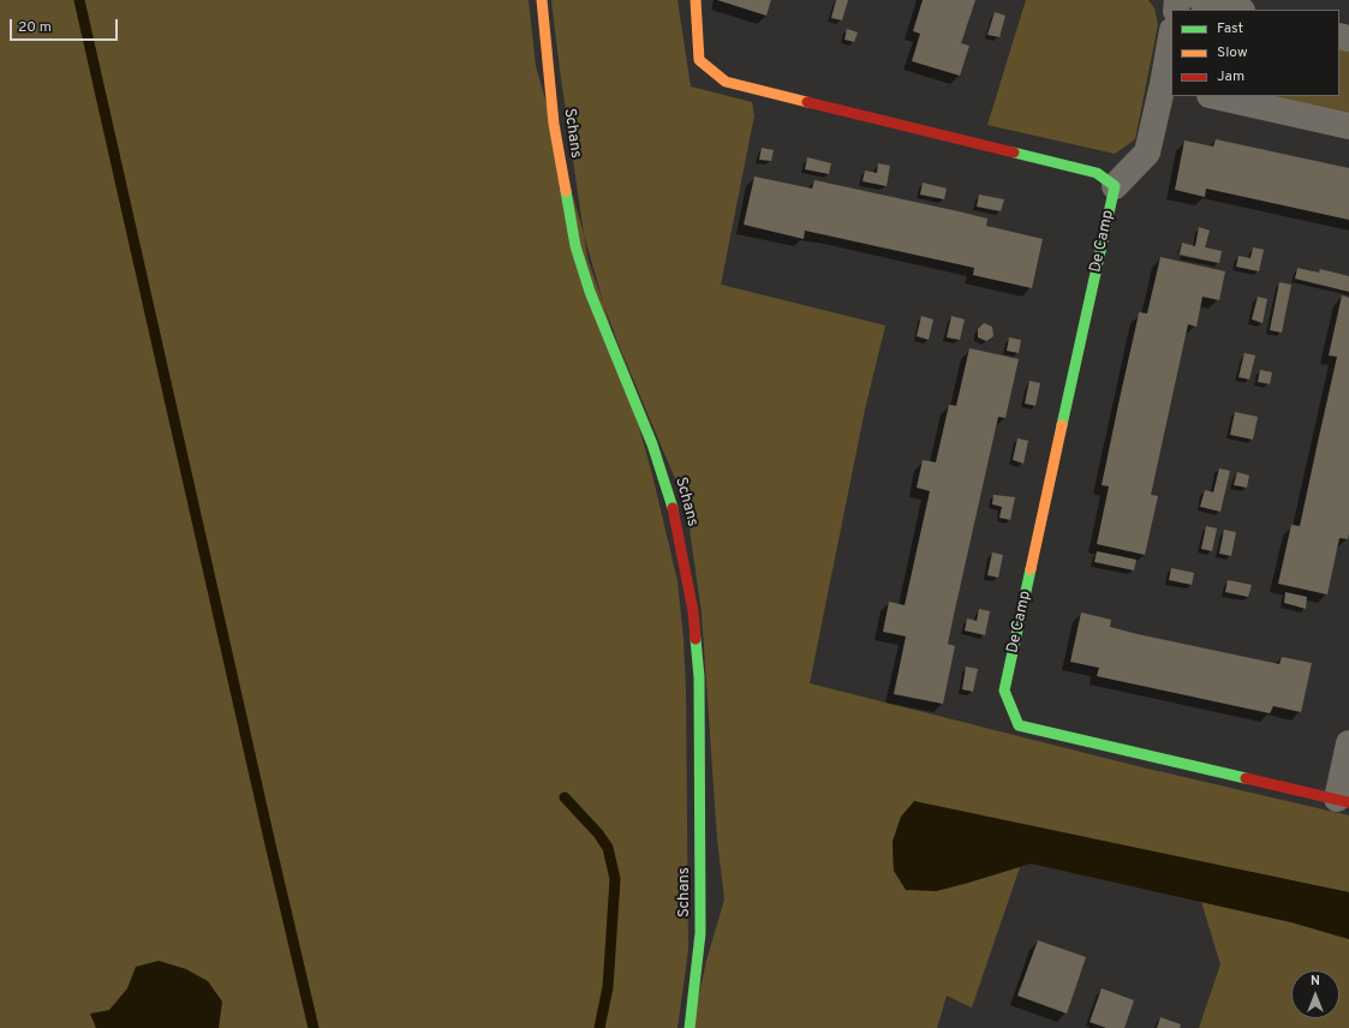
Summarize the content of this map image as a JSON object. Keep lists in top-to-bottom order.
{
  "streets": {
    "street": ["Schans", "De Camp"]
  },
  "legend": ["Fast", "Slow", "Jam"],
  "scale_bar": "20 m",
  "north": "top"
}
